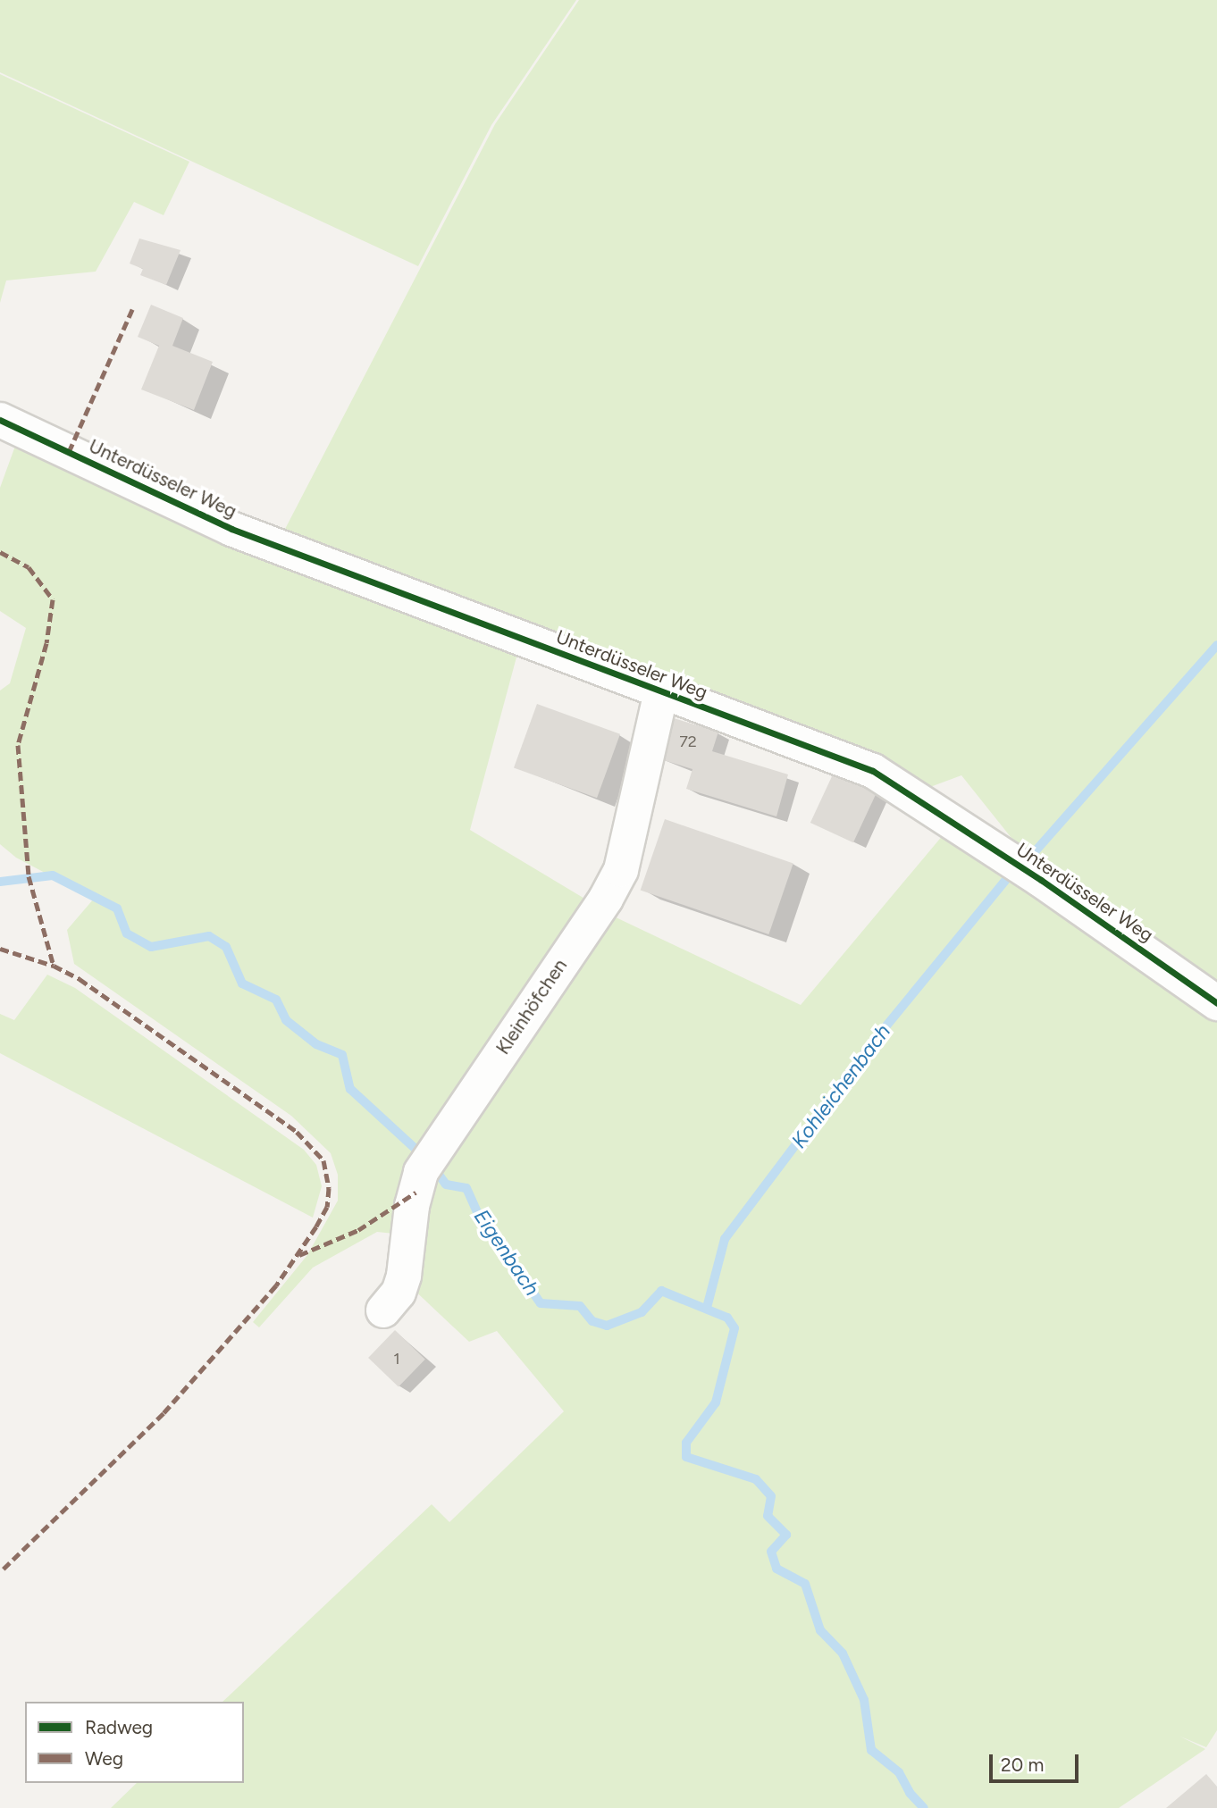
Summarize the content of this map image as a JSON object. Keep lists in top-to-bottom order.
{
  "streets": {
    "lane": ["Unterdüsseler Weg", "Kleinhöfchen"]
  },
  "crossings": [
    ["Unterdüsseler Weg", "Kleinhöfchen"]
  ],
  "water": ["Kohleichenbach", "Eigenbach"],
  "house_numbers": ["72", "1"],
  "legend": ["Radweg", "Weg"],
  "scale_bar": "20 m"
}
